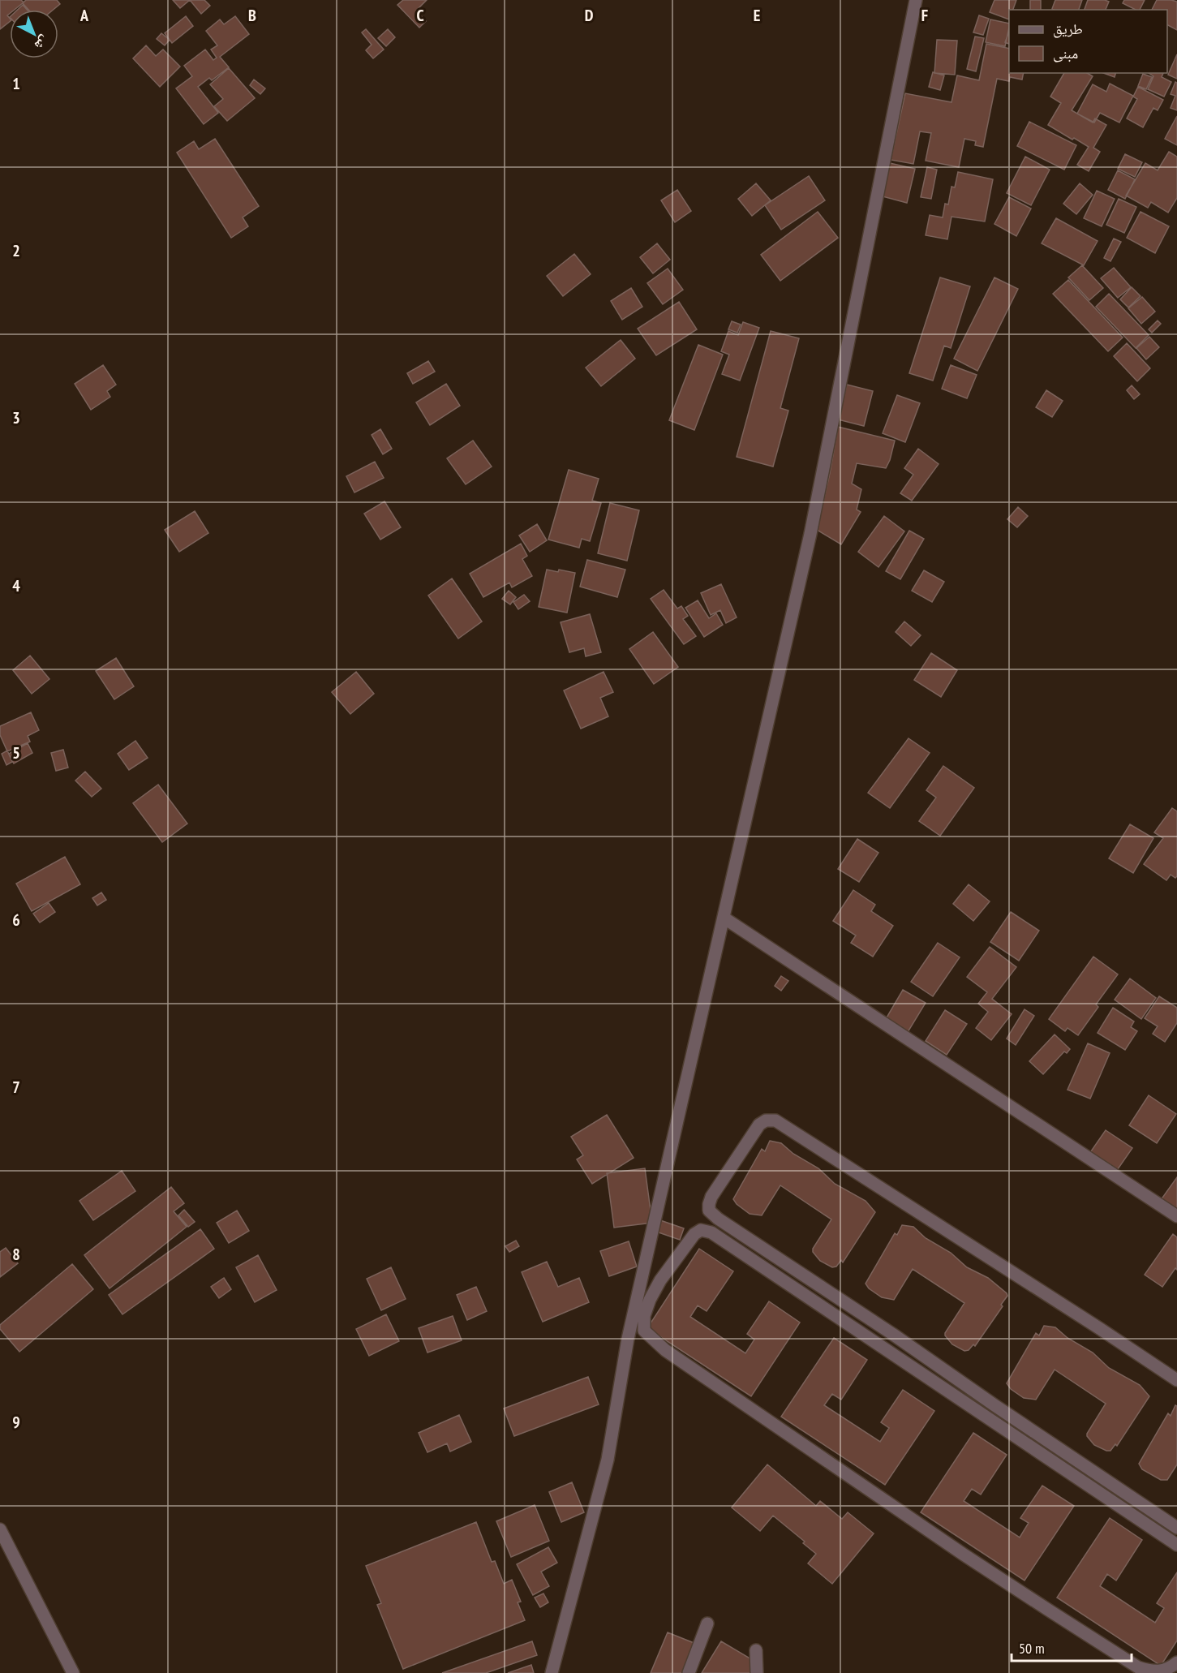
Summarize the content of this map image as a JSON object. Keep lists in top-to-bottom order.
{
  "legend": ["طريق", "مبنى"],
  "scale_bar": "50 m",
  "north": "bottom right",
  "grid": {
    "columns": [
      "A",
      "B",
      "C",
      "D",
      "E",
      "F"
    ],
    "rows": [
      "1",
      "2",
      "3",
      "4",
      "5",
      "6",
      "7",
      "8",
      "9"
    ]
  }
}
